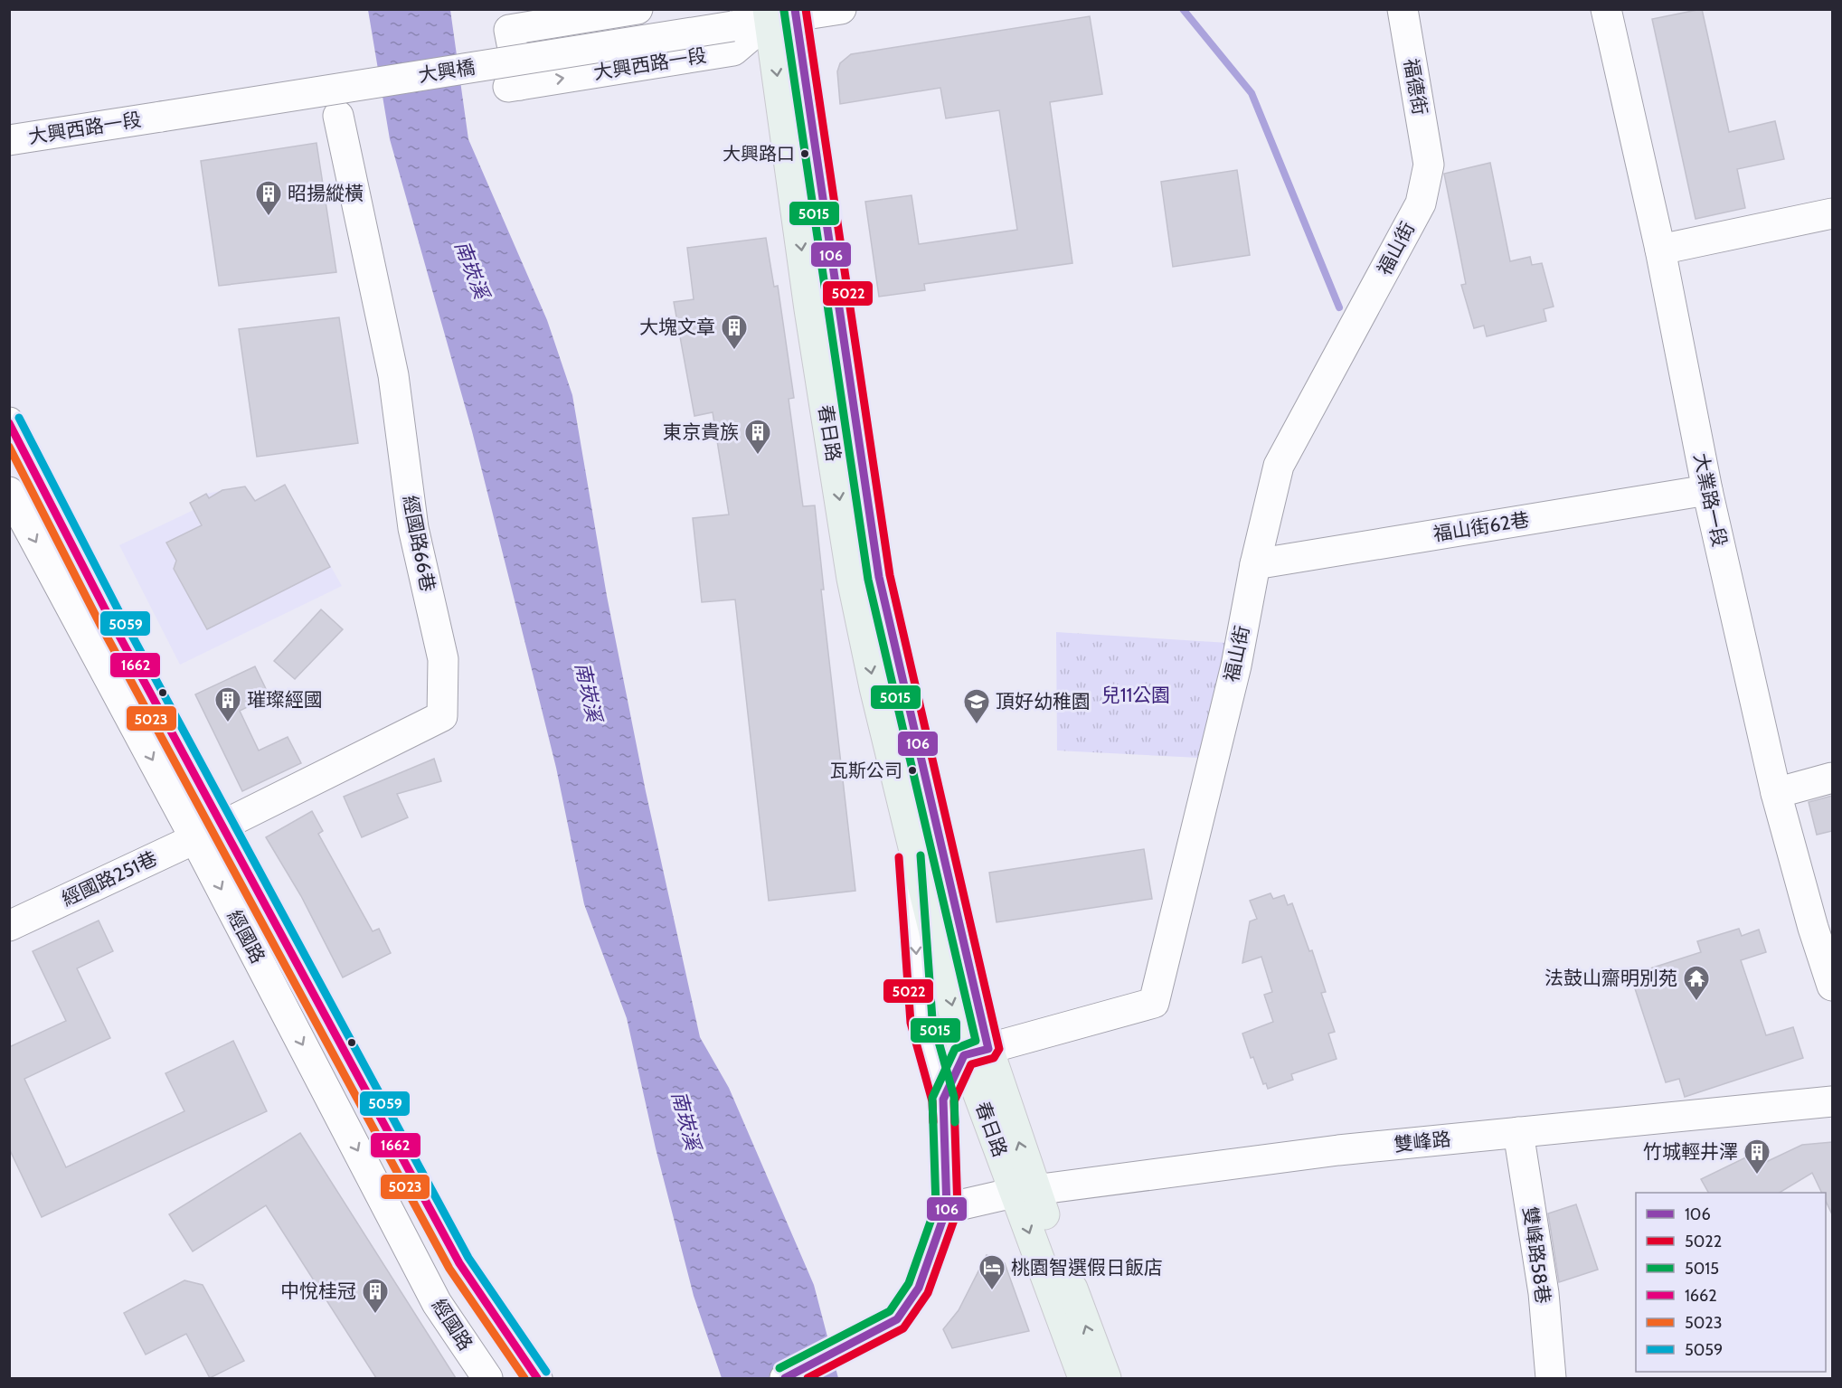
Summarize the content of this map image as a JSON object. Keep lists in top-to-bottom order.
{
  "streets": {
    "main road": ["春日路"],
    "street": [
      "大興西路一段",
      "大興橋",
      "福德街",
      "福山街",
      "大業路一段",
      "福山街62巷",
      "經國路66巷",
      "經國路251巷",
      "經國路",
      "雙峰路",
      "雙峰路58巷"
    ]
  },
  "crossings": [
    ["大興西路一段", "大興橋"],
    ["大興西路一段", "春日路"],
    ["大興橋", "春日路"],
    ["福德街", "福山街"],
    ["福山街", "春日路"],
    ["福山街", "福山街62巷"],
    ["春日路", "雙峰路"],
    ["大業路一段", "福山街62巷"],
    ["經國路66巷", "經國路251巷"],
    ["經國路66巷", "經國路"],
    ["經國路251巷", "經國路"],
    ["雙峰路", "雙峰路58巷"]
  ],
  "water": ["南崁溪"],
  "parks": ["兒11公園"],
  "places": {
    "other": ["大興路口", "瓦斯公司"],
    "building": [
      "昭揚縱橫",
      "大塊文章",
      "東京貴族",
      "璀璨經國",
      "竹城輕井澤",
      "中悅桂冠"
    ],
    "school or university": ["頂好幼稚園"],
    "temple": ["法鼓山齋明別苑"],
    "hotel": ["桃園智選假日飯店"]
  },
  "lines": [
    "transit line 106",
    "transit line 5022",
    "transit line 5015",
    "transit line 5059",
    "transit line 1662",
    "transit line 5023"
  ],
  "legend": [
    "106",
    "5022",
    "5015",
    "1662",
    "5023",
    "5059"
  ]
}
